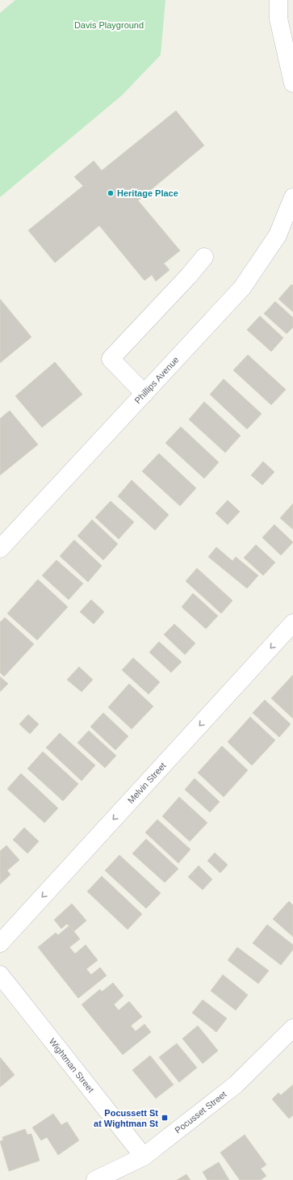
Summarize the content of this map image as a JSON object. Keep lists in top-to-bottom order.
{
  "streets": {
    "street": [
      "Phillips Avenue",
      "Melvin Street",
      "Wightman Street",
      "Pocusset Street"
    ]
  },
  "crossings": [
    ["Wightman Street", "Pocusset Street"]
  ],
  "one_way": ["Melvin Street"],
  "parks": ["Davis Playground"],
  "places": {
    "other": ["Heritage Place"],
    "transit": ["Pocussett St at Wightman St"]
  }
}
